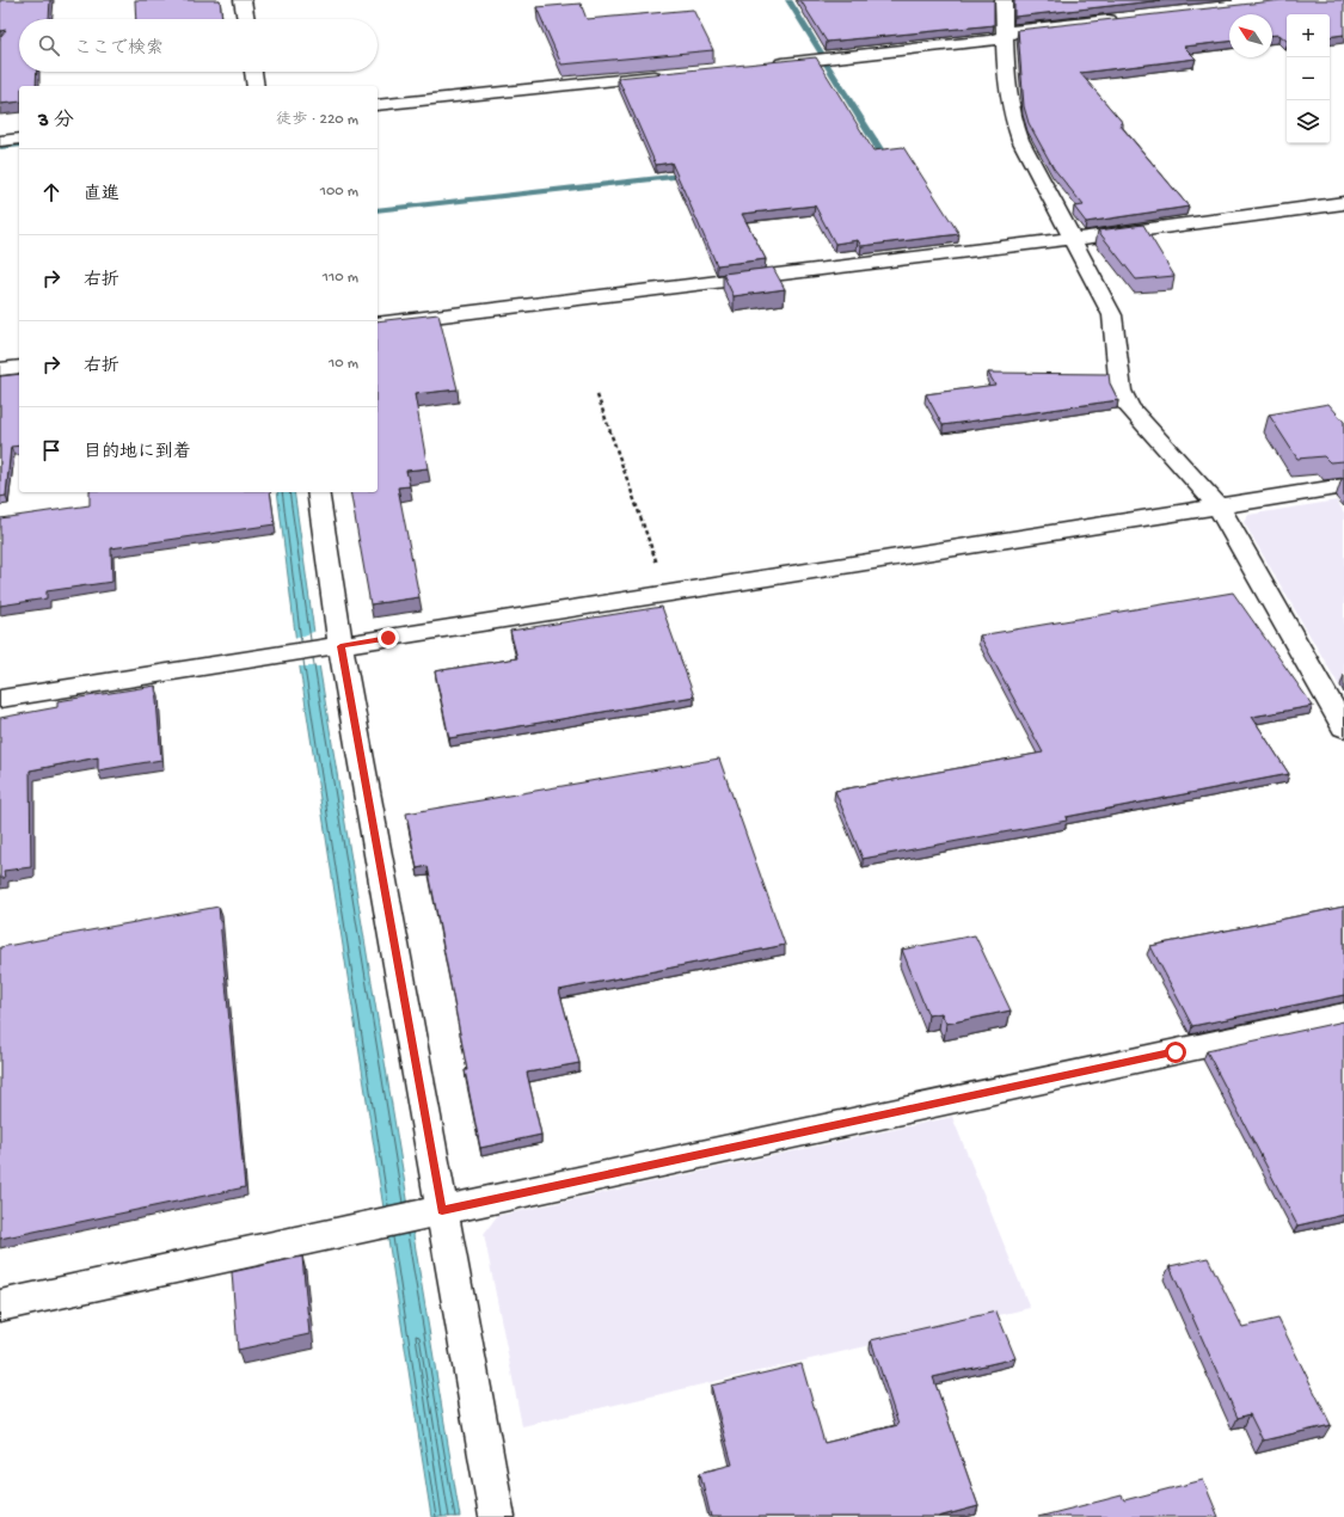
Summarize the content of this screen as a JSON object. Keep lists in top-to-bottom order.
{
  "north": "top left",
  "page": {
    "map_buttons": ["+", "−"],
    "search": "ここで検索",
    "heading": ["3 分", "徒歩 · 220 m"],
    "list": [
      ["直進", "100 m"],
      ["右折", "110 m"],
      ["右折", "10 m"],
      "目的地に到着"
    ]
  }
}
